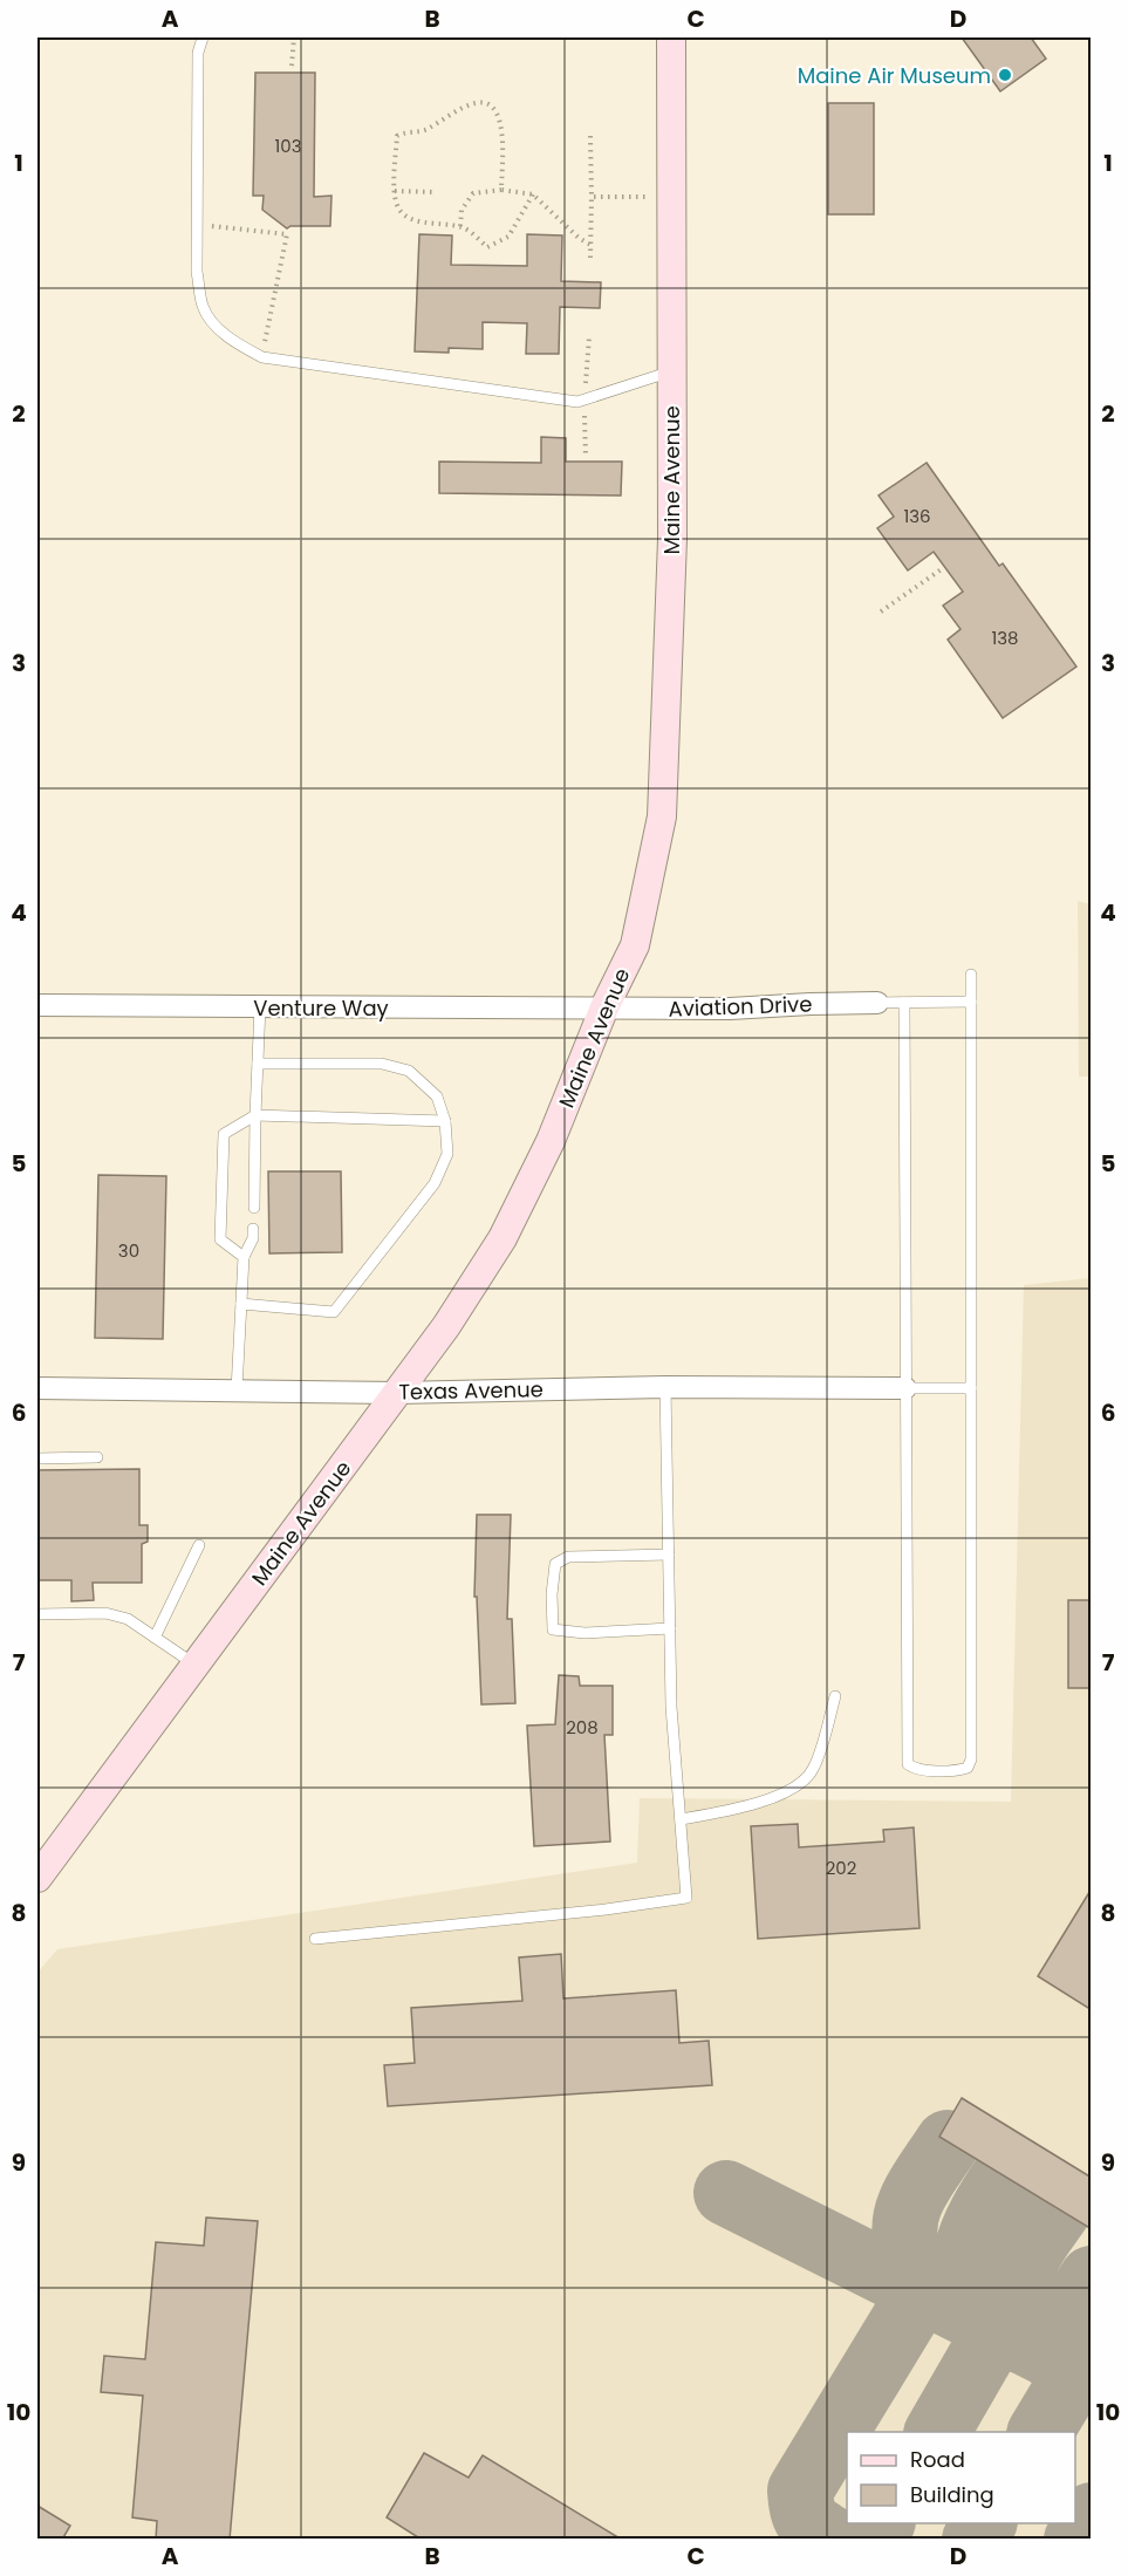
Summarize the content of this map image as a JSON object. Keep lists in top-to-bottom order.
{
  "streets": {
    "main road": ["Maine Avenue"],
    "street": ["Aviation Drive", "Venture Way", "Texas Avenue"]
  },
  "crossings": [
    ["Maine Avenue", "Aviation Drive"],
    ["Maine Avenue", "Venture Way"],
    ["Maine Avenue", "Texas Avenue"],
    ["Aviation Drive", "Venture Way"]
  ],
  "places": ["Maine Air Museum"],
  "house_numbers": [
    "103",
    "136",
    "138",
    "30",
    "208",
    "202"
  ],
  "legend": ["Road", "Building"],
  "grid": {
    "columns": [
      "A",
      "B",
      "C",
      "D"
    ],
    "rows": [
      "1",
      "2",
      "3",
      "4",
      "5",
      "6",
      "7",
      "8",
      "9",
      "10"
    ]
  }
}
